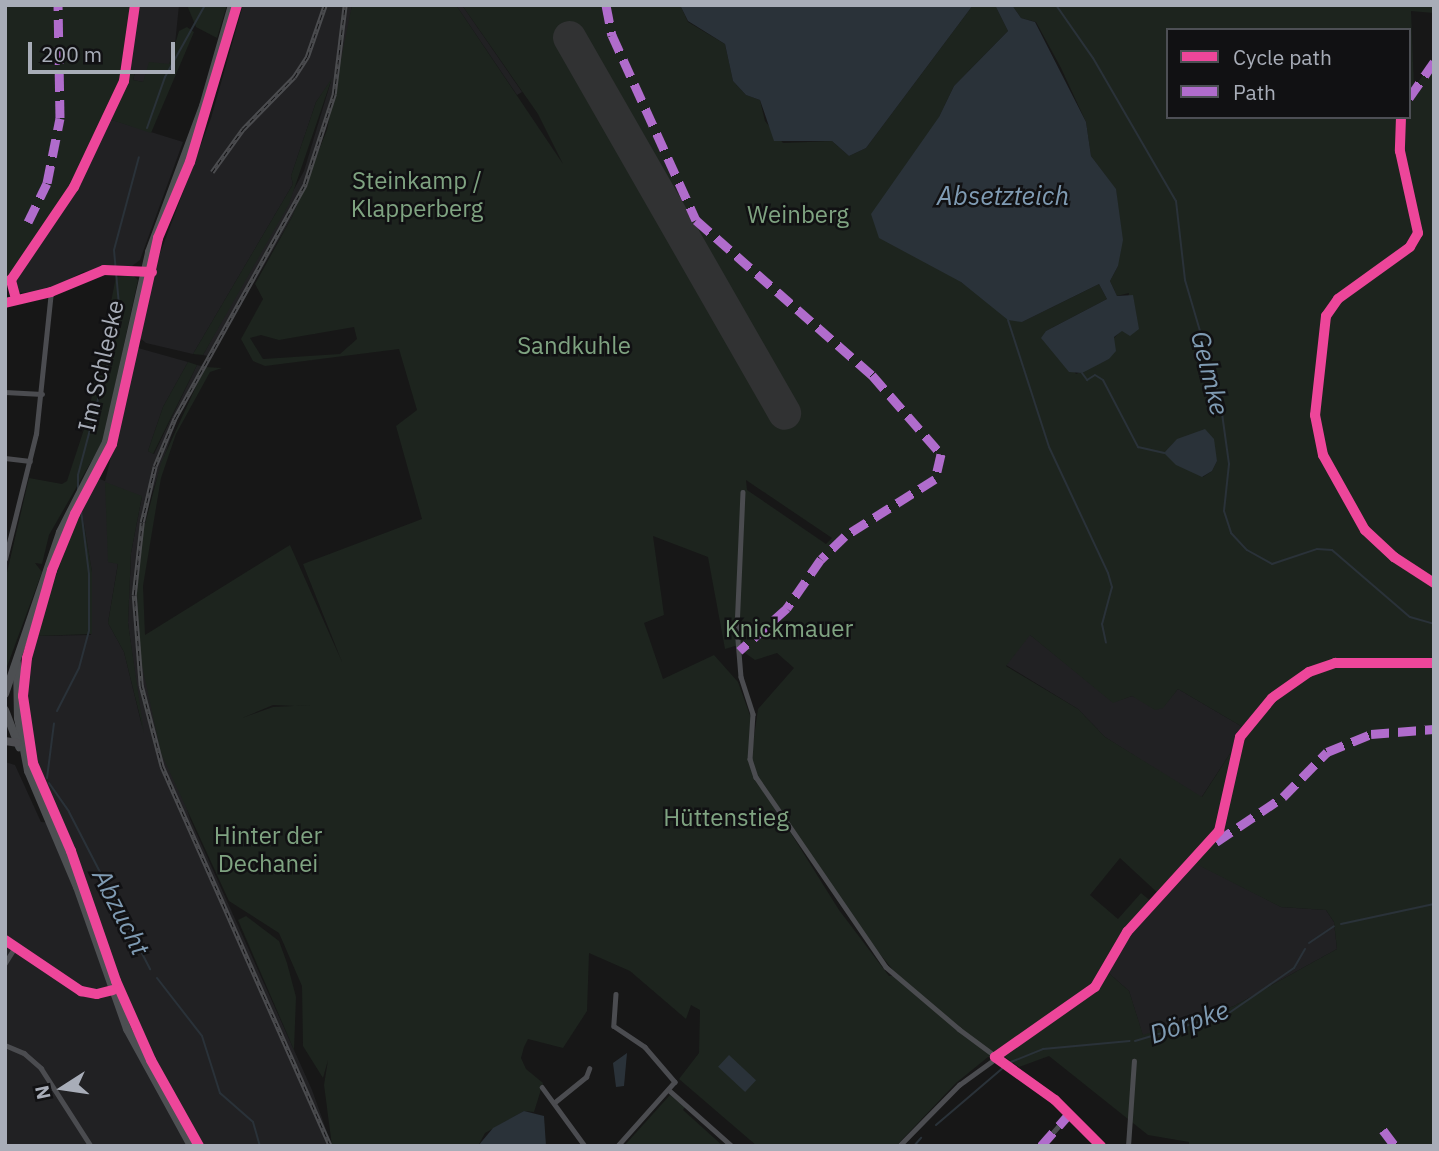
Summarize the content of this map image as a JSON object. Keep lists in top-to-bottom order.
{
  "streets": {
    "main road": ["Im Schleeke"]
  },
  "water": [
    "Absetzteich",
    "Gelmke",
    "Abzucht",
    "Dörpke"
  ],
  "parks": [
    "Steinkamp / Klapperberg",
    "Weinberg",
    "Sandkuhle",
    "Knickmauer",
    "Hüttenstieg",
    "Hinter der Dechanei"
  ],
  "legend": ["Cycle path", "Path"],
  "scale_bar": "200 m",
  "north": "left"
}
